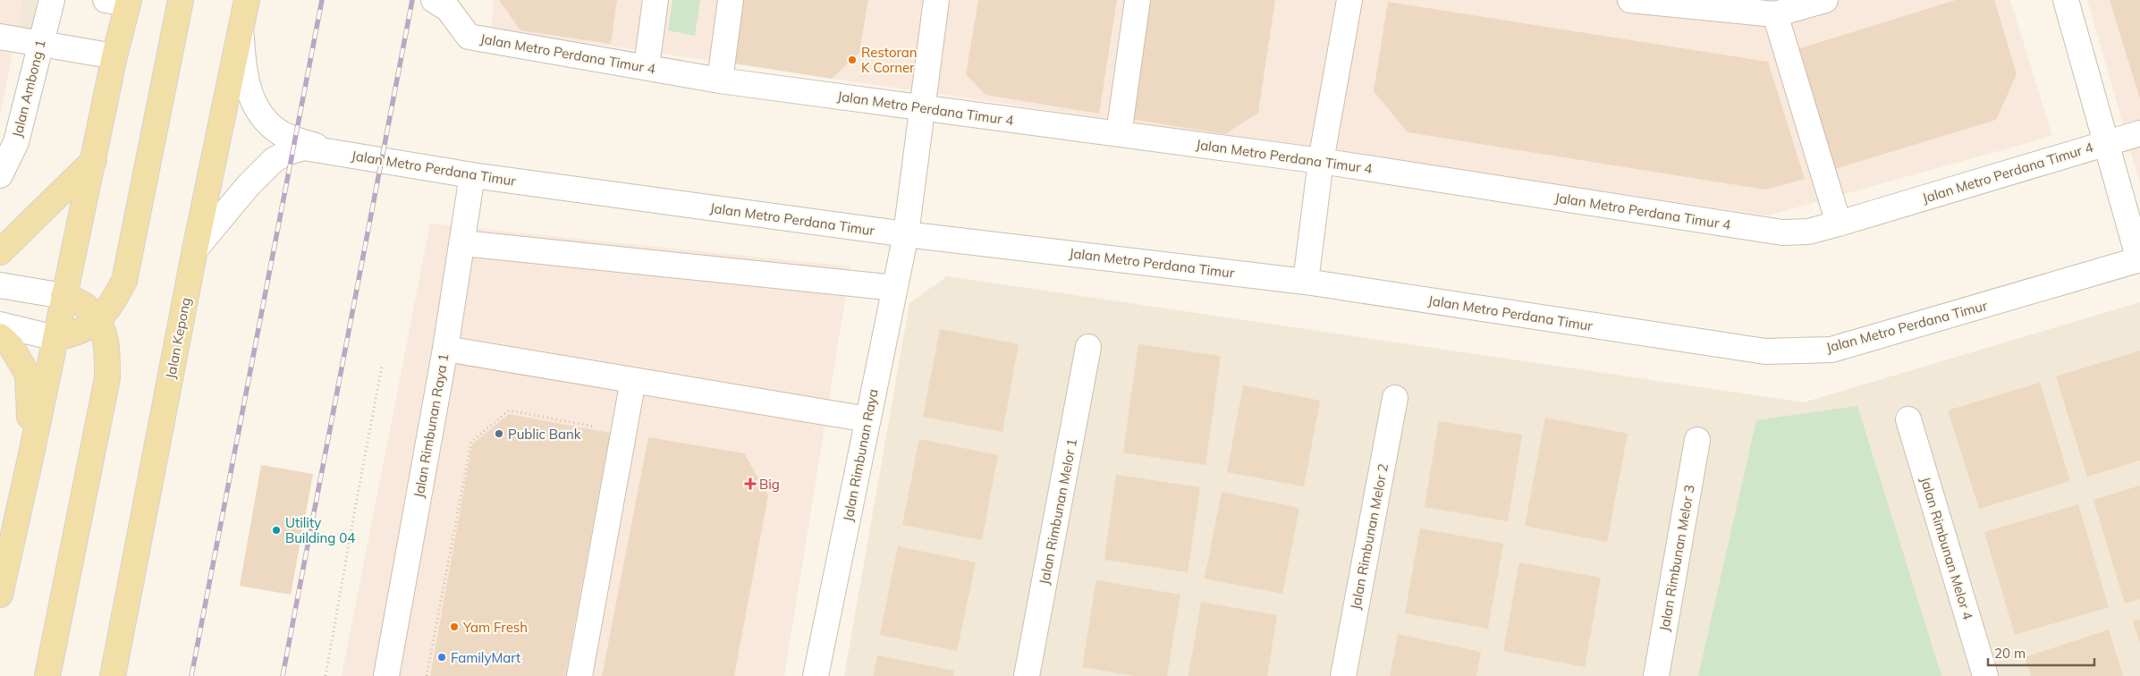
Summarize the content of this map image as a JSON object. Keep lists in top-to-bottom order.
{
  "streets": {
    "main road": ["Jalan Kepong"],
    "street": [
      "Jalan Metro Perdana Timur 4",
      "Jalan Ambong 1",
      "Jalan Metro Perdana Timur",
      "Jalan Rimbunan Raya 1",
      "Jalan Rimbunan Raya",
      "Jalan Rimbunan Melor 1",
      "Jalan Rimbunan Melor 2",
      "Jalan Rimbunan Melor 4",
      "Jalan Rimbunan Melor 3"
    ]
  },
  "crossings": [
    ["Jalan Metro Perdana Timur 4", "Jalan Rimbunan Raya"],
    ["Jalan Metro Perdana Timur", "Jalan Kepong"],
    ["Jalan Metro Perdana Timur", "Jalan Rimbunan Raya 1"],
    ["Jalan Metro Perdana Timur", "Jalan Rimbunan Raya"]
  ],
  "places": {
    "other": [
      "Restoran K Corner",
      "Public Bank",
      "Utility Building 04",
      "Yam Fresh",
      "FamilyMart"
    ],
    "health": ["Big"]
  },
  "scale_bar": "20 m"
}
